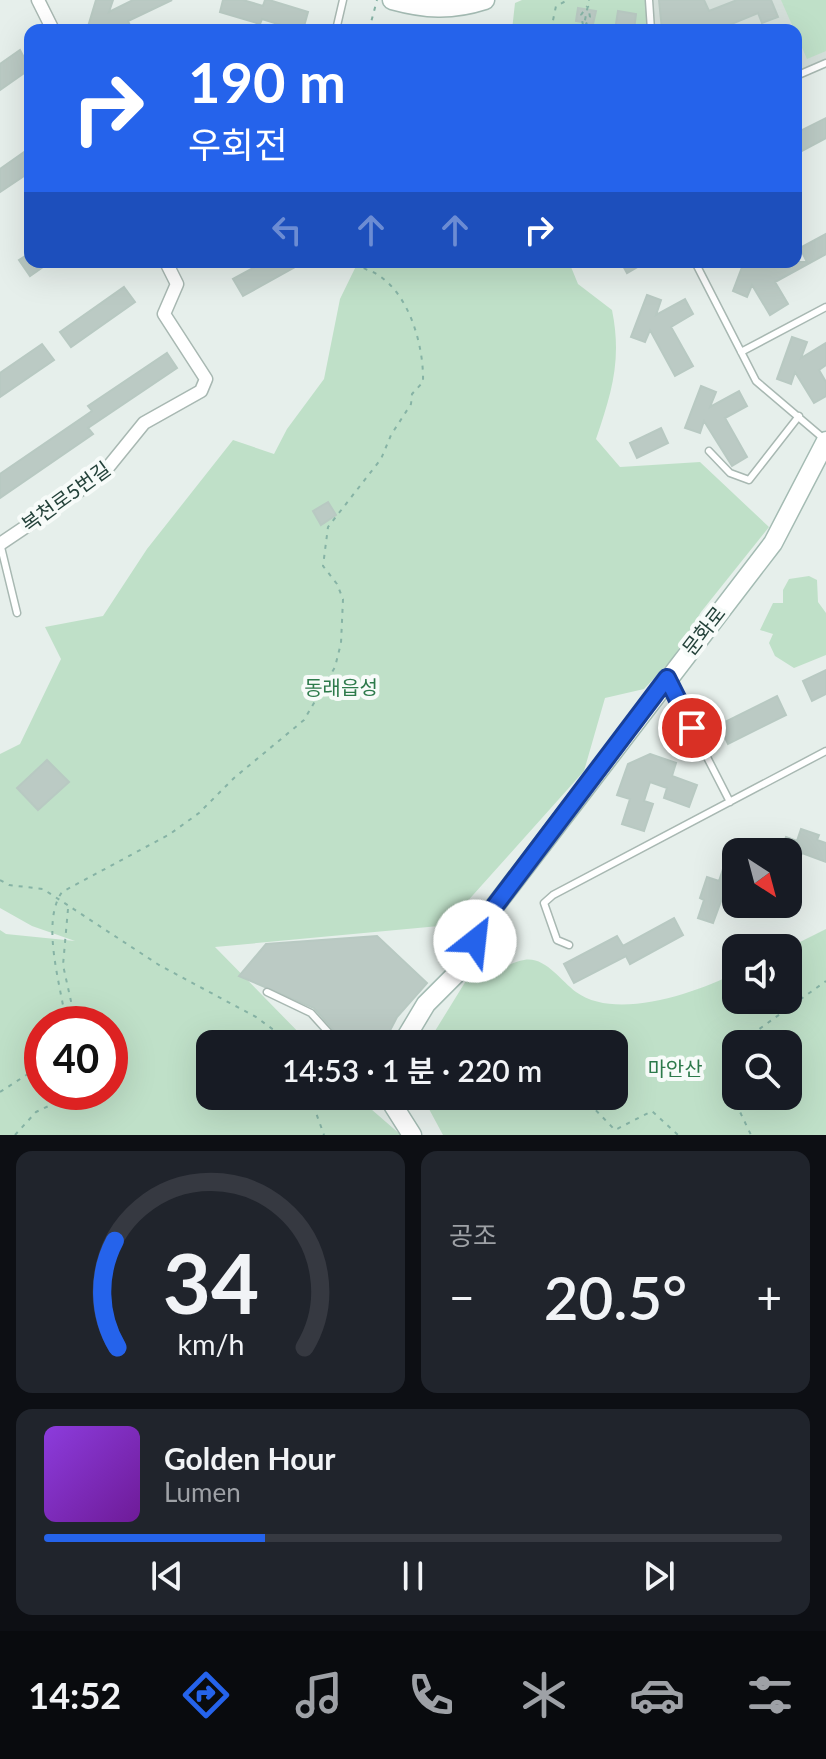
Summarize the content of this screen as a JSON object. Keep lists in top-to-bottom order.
{
  "streets": {
    "street": ["복천로5번길", "문화로"]
  },
  "parks": ["동래읍성", "마안산"],
  "north": "bottom right",
  "page": {
    "turn": ["190 m", "우회전"],
    "limit": "40",
    "trip": "14:53 · 1 분 · 220 m",
    "tile": "공조",
    "heat": ["−", "20.5°", "+"],
    "song": ["Golden Hour", "Lumen"],
    "tabs": "14:52",
    "gauge": ["34", "km/h"]
  }
}
